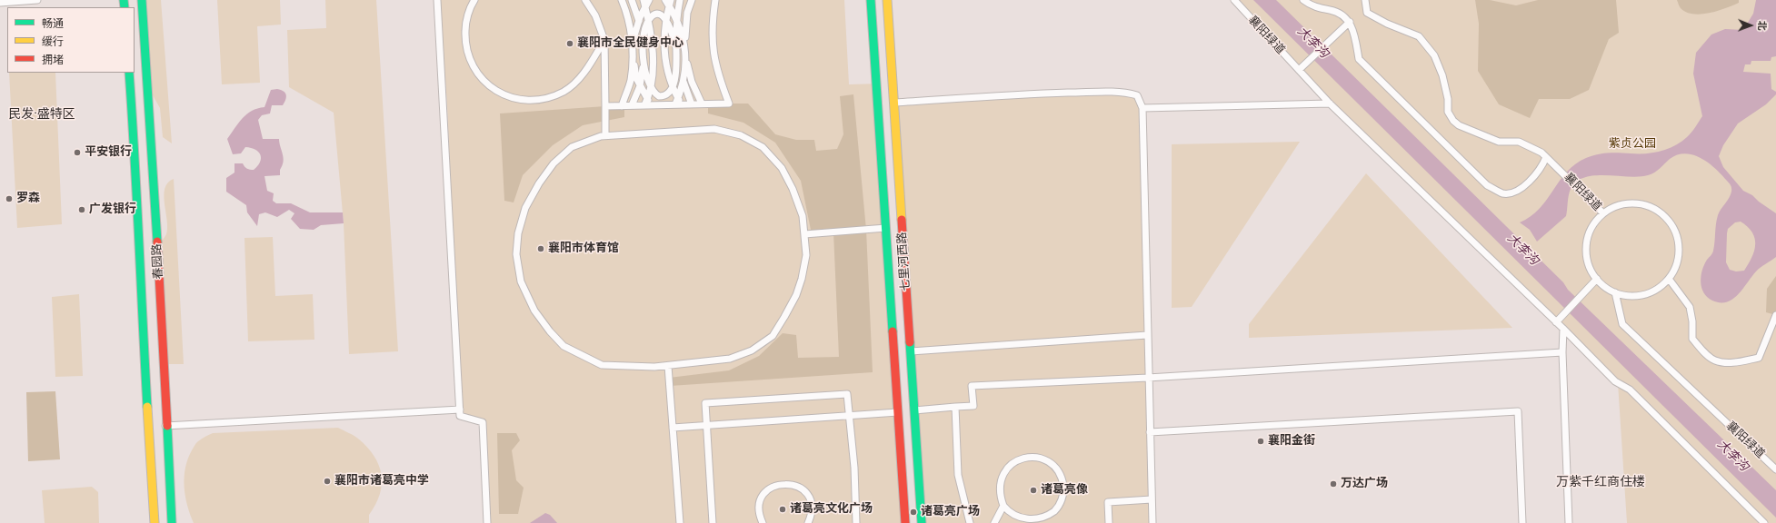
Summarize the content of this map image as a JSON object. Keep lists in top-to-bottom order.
{
  "streets": {
    "street": ["襄阳绿道", "春园路", "七里河西路"]
  },
  "districts": ["民发·盛特区", "万紫千红商住楼"],
  "water": ["大李沟"],
  "parks": ["紫贞公园"],
  "places": [
    "襄阳市全民健身中心",
    "平安银行",
    "罗森",
    "广发银行",
    "襄阳市体育馆",
    "襄阳金街",
    "襄阳市诸葛亮中学",
    "万达广场",
    "诸葛亮像",
    "诸葛亮文化广场",
    "诸葛亮广场"
  ],
  "legend": ["畅通", "缓行", "拥堵"],
  "north": "right"
}
